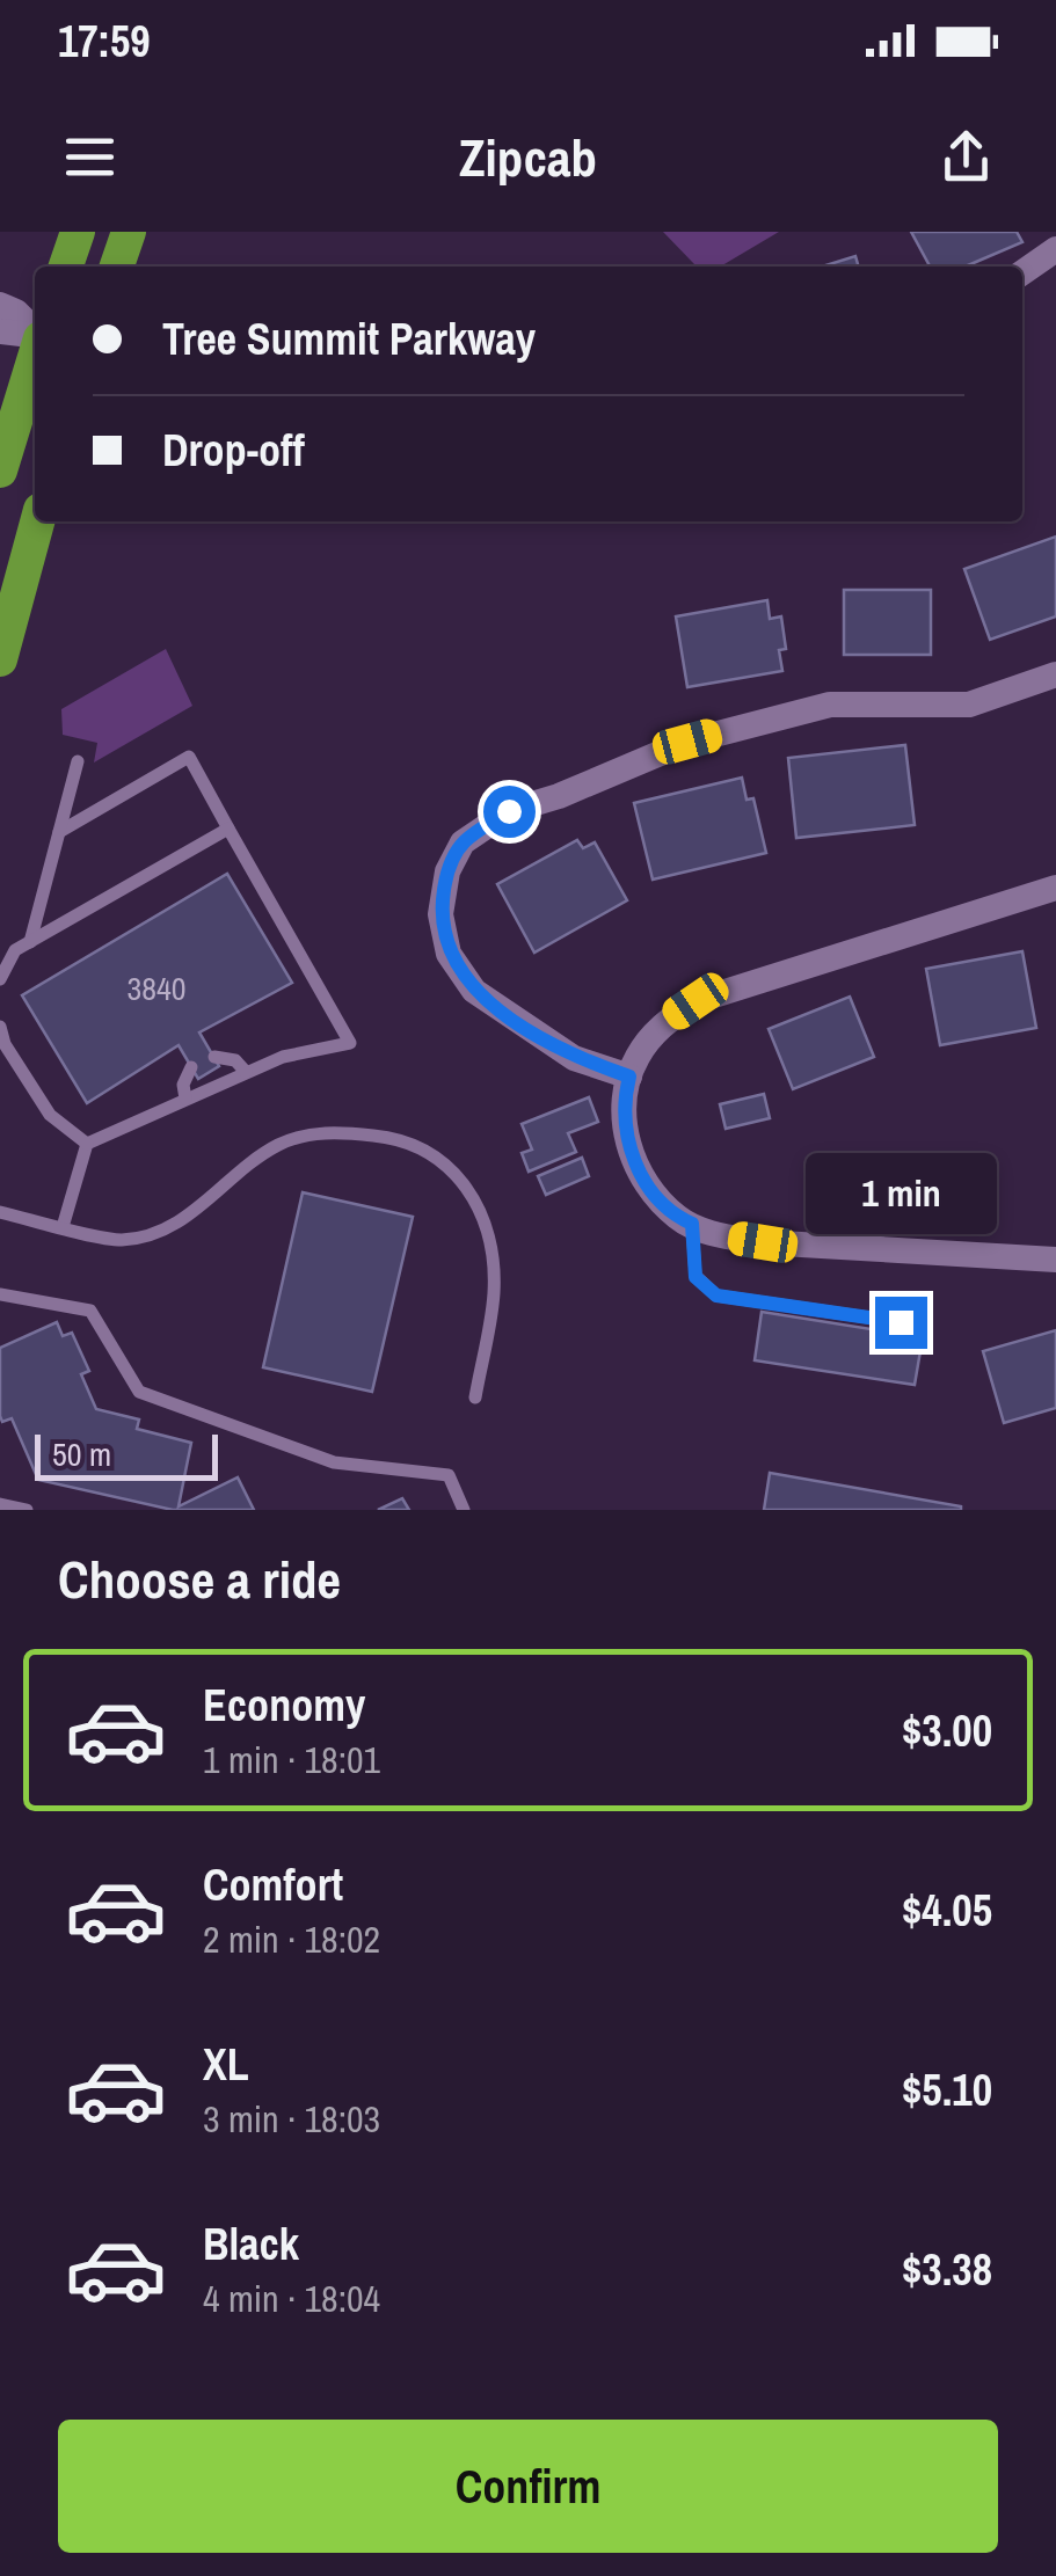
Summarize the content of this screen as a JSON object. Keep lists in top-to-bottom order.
{
  "house_numbers": ["3840"],
  "scale_bar": "50 m",
  "page": {
    "status": "17:59",
    "header": "Zipcab",
    "banner": ["Tree Summit Parkway", "Drop-off"],
    "bubble": "1 min",
    "scale": "50 m",
    "heading": "Choose a ride",
    "list": [
      {
        "name": "Economy",
        "note": "1 min · 18:01",
        "value": "$3.00"
      },
      {
        "name": "Comfort",
        "note": "2 min · 18:02",
        "value": "$4.05"
      },
      {
        "name": "XL",
        "note": "3 min · 18:03",
        "value": "$5.10"
      },
      {
        "name": "Black",
        "note": "4 min · 18:04",
        "value": "$3.38"
      }
    ],
    "buttons": "Confirm"
  }
}
